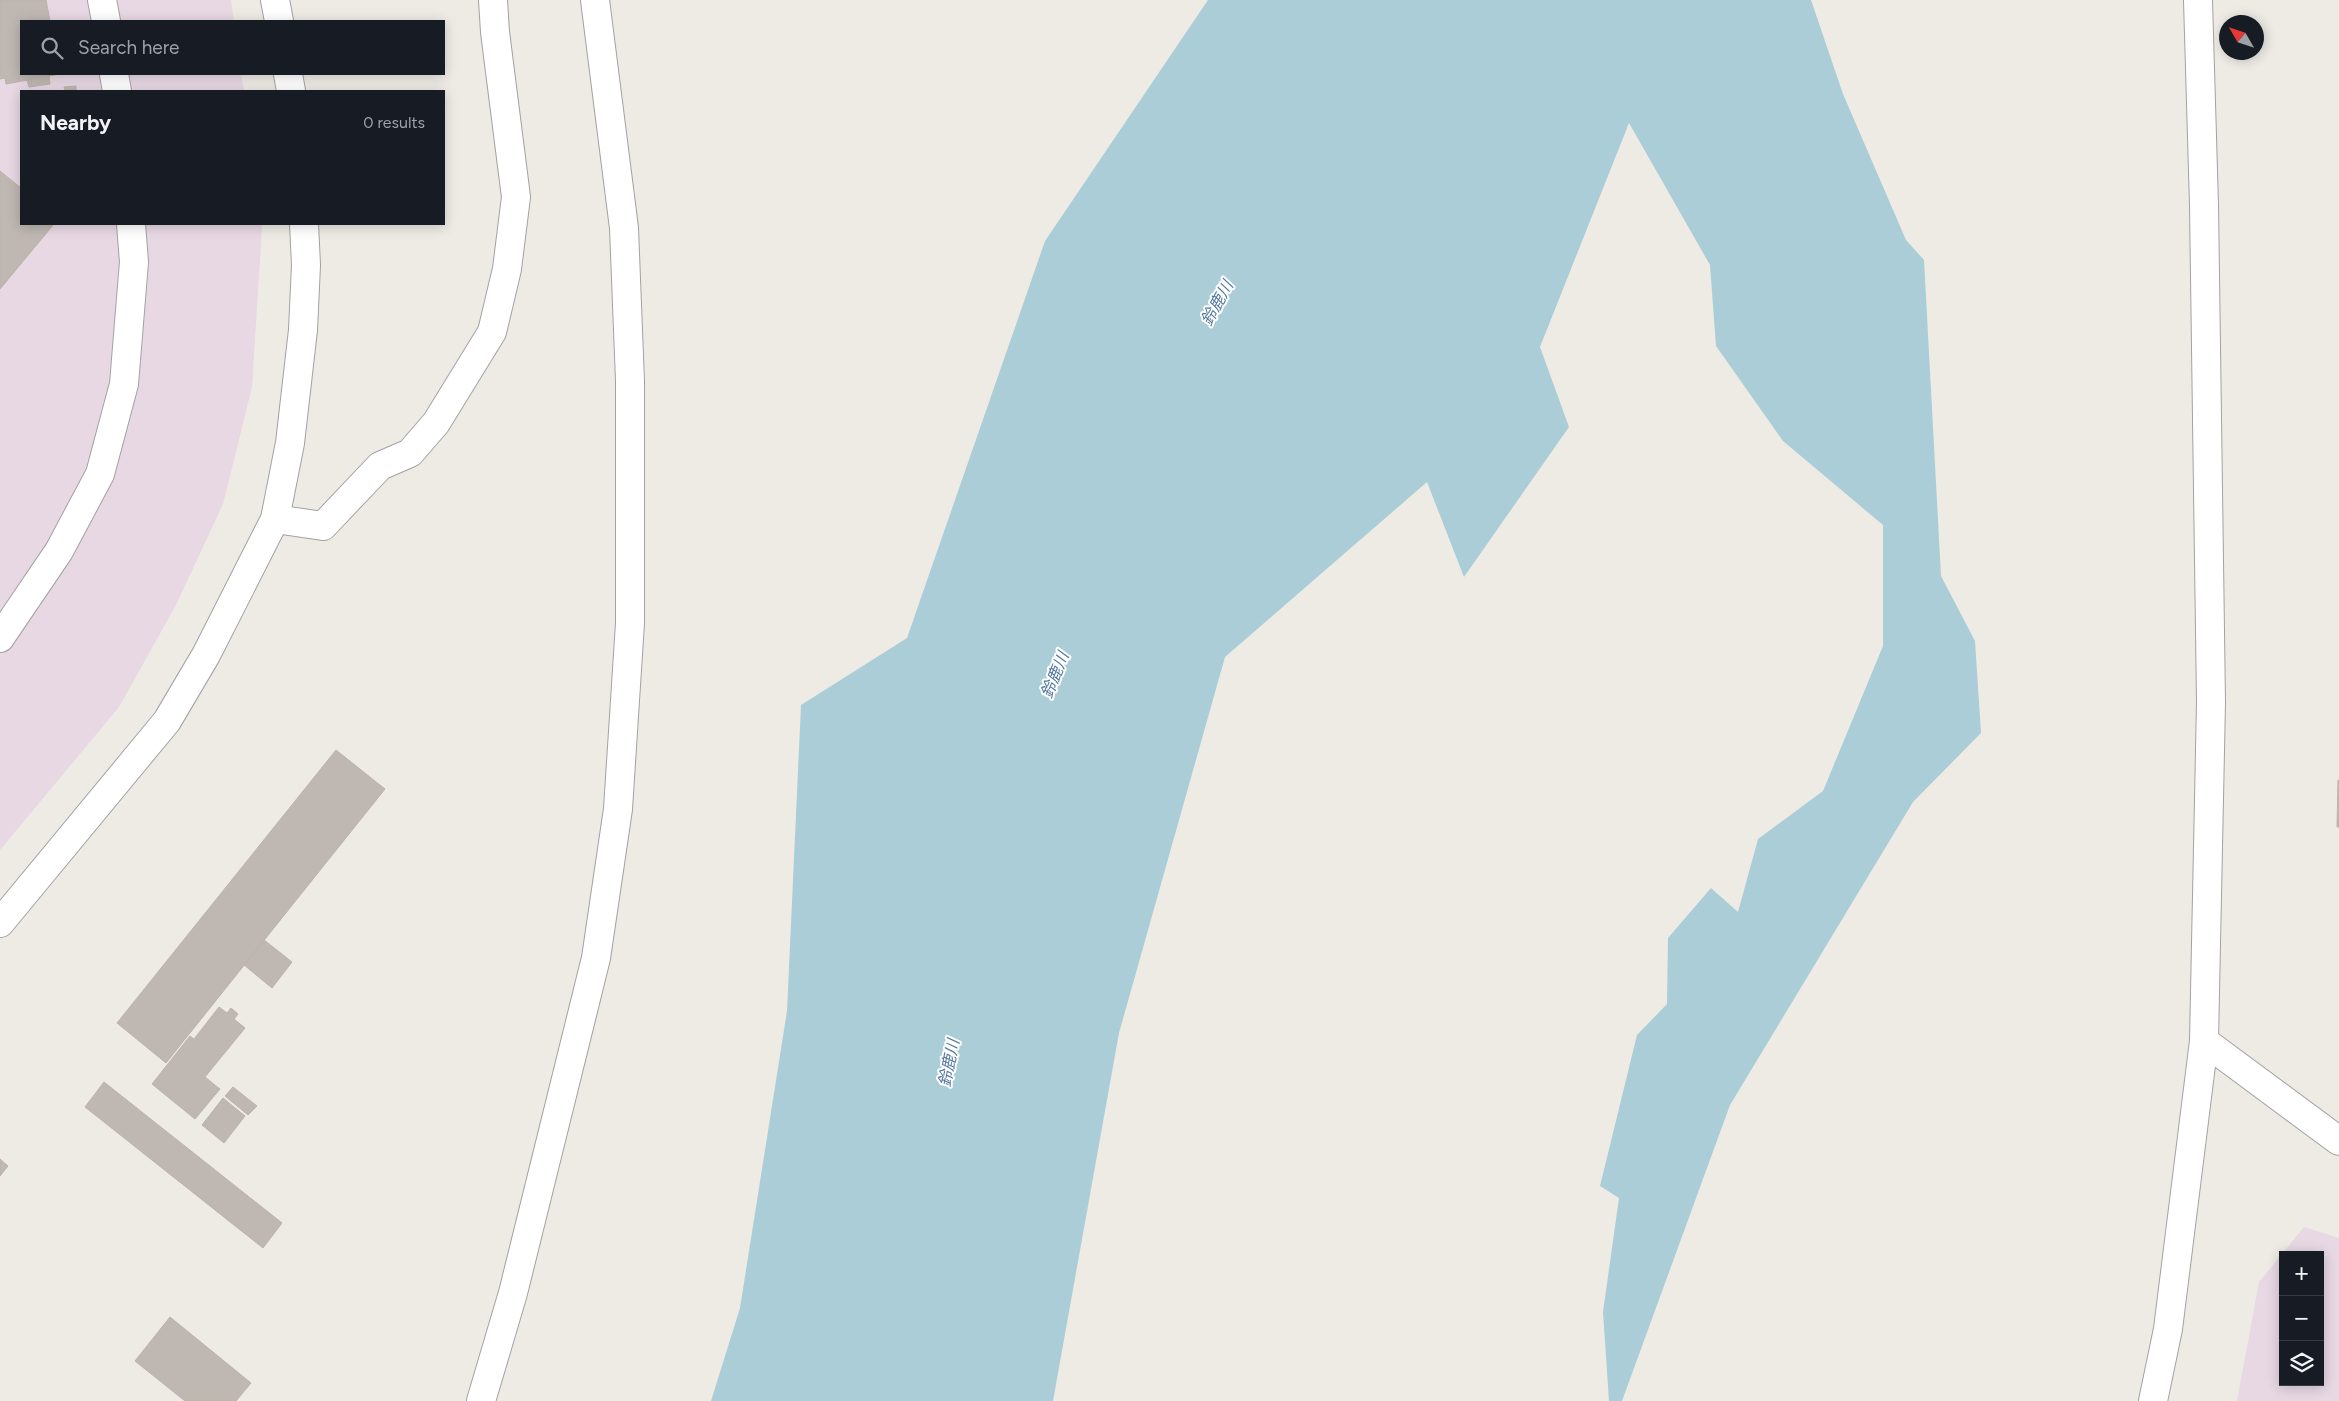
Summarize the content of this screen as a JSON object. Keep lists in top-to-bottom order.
{
  "water": ["鈴鹿川"],
  "north": "top left",
  "page": {
    "search": "Search here",
    "heading": ["Nearby", "0 results"],
    "map_buttons": ["+", "−"]
  }
}
